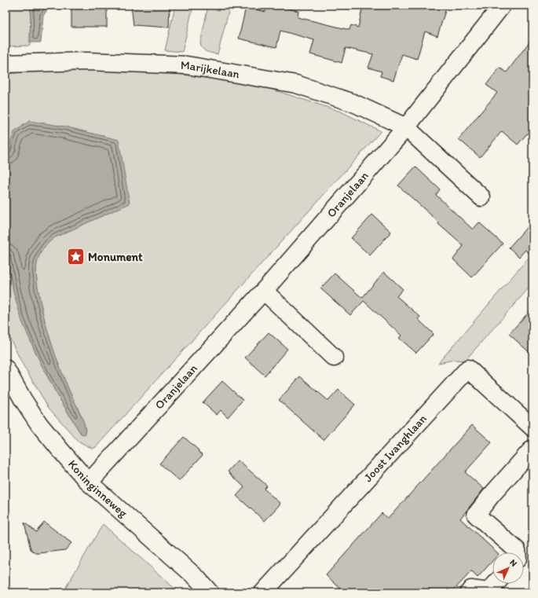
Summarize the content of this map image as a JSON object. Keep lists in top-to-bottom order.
{
  "streets": {
    "street": [
      "Marijkelaan",
      "Oranjelaan",
      "Joost Ivanghlaan",
      "Koninginneweg"
    ]
  },
  "crossings": [
    ["Marijkelaan", "Oranjelaan"],
    ["Oranjelaan", "Koninginneweg"]
  ],
  "places": {
    "place": ["Monument"]
  },
  "north": "top right"
}
